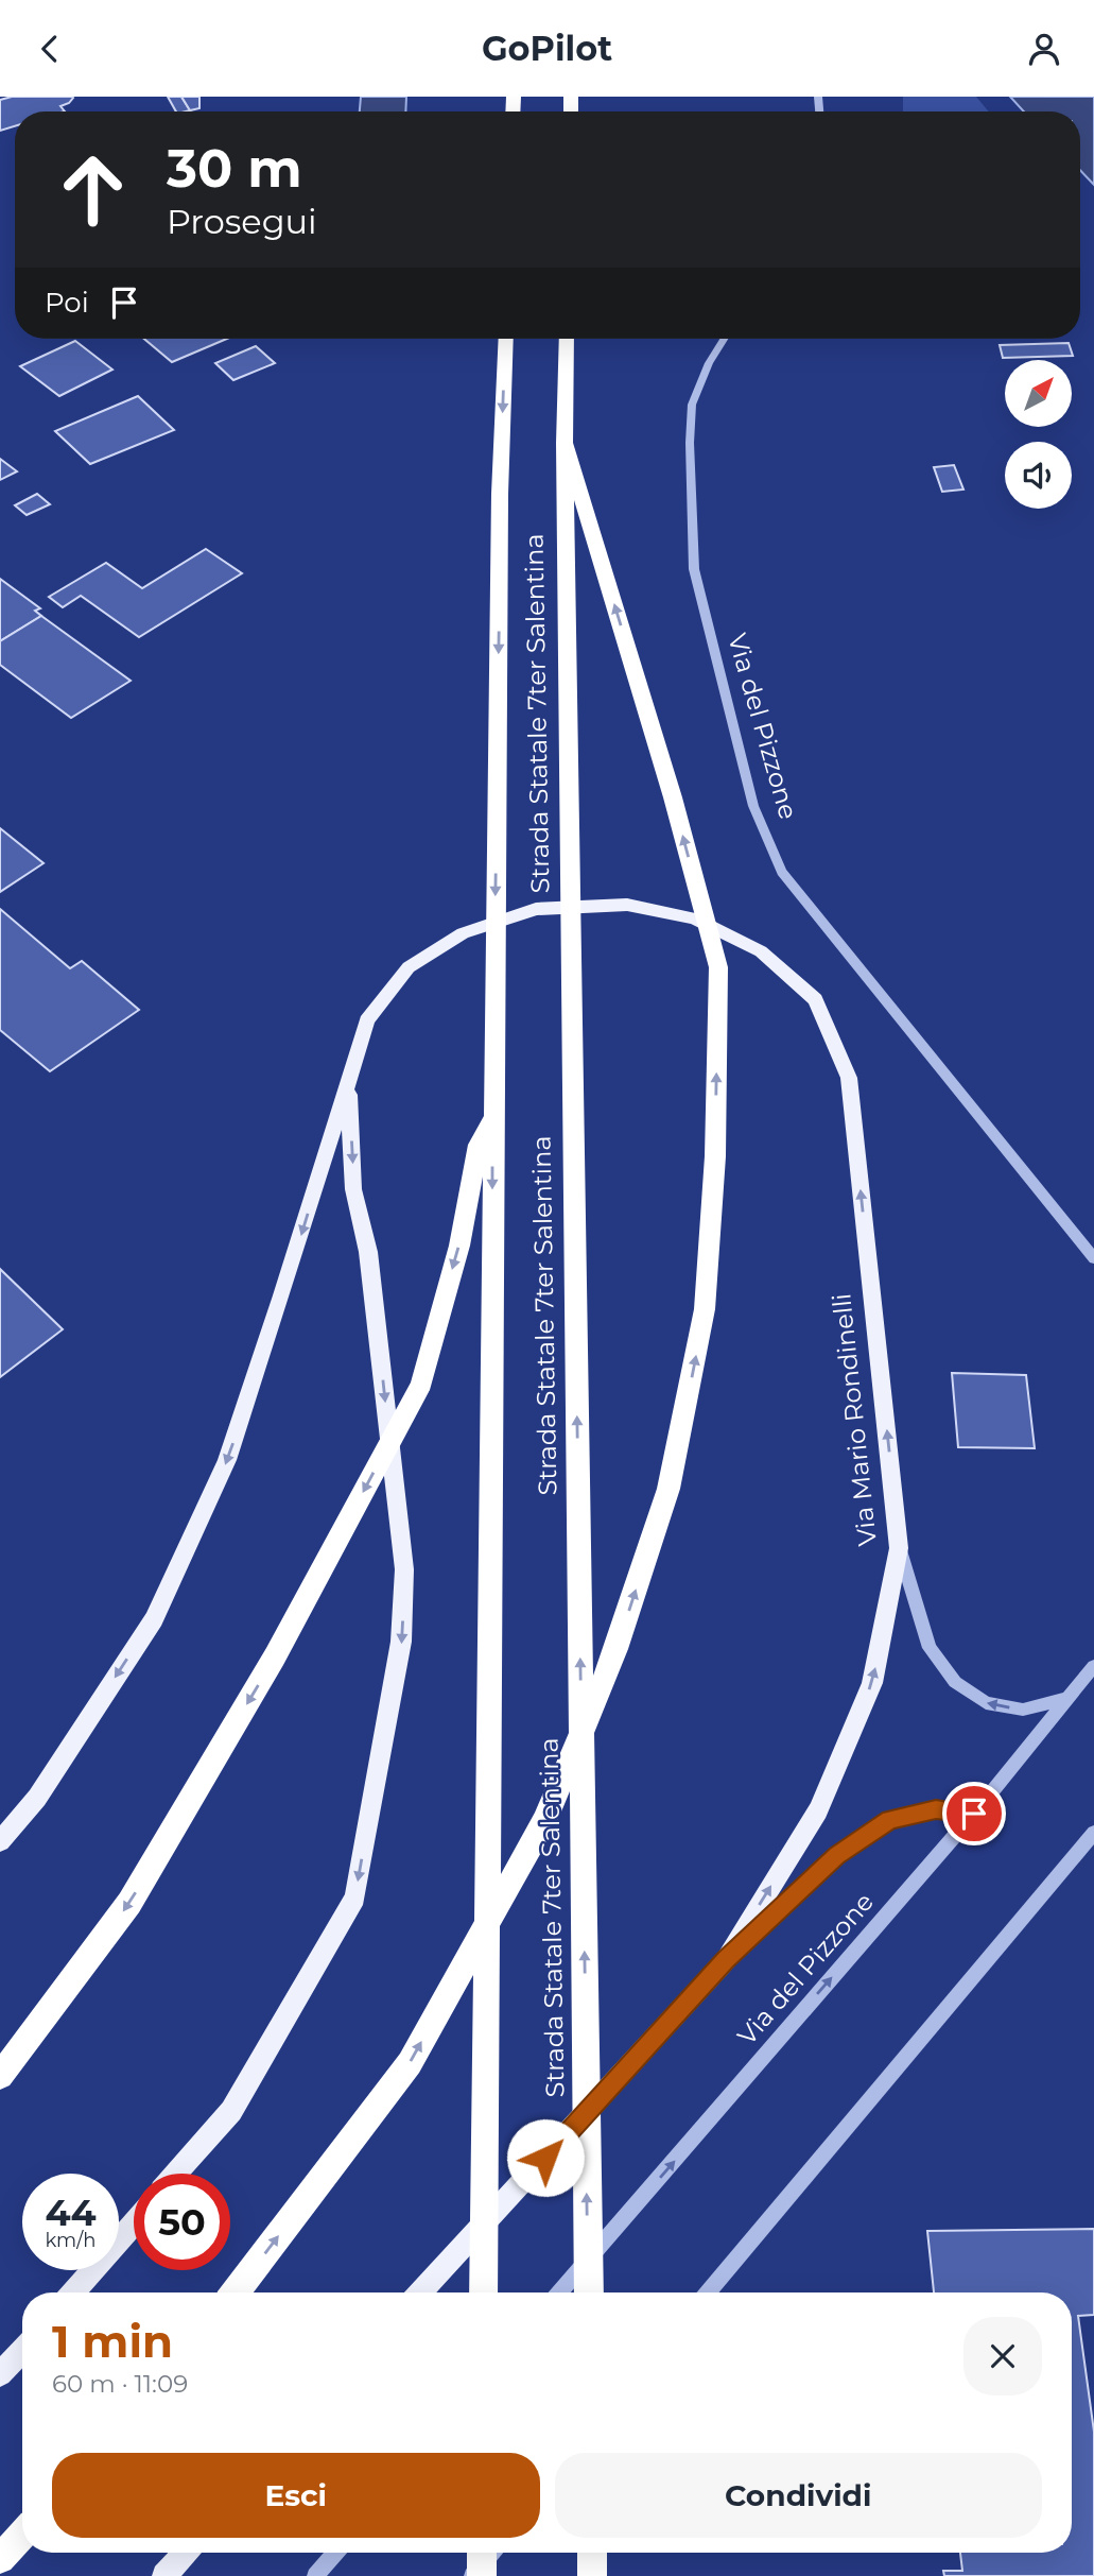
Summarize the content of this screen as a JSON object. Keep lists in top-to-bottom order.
{
  "streets": {
    "highway": ["Strada Statale 7ter Salentina"],
    "main road": ["Via Mario Rondinelli"],
    "street": ["Via del Pizzone"]
  },
  "north": "top right",
  "page": {
    "header": "GoPilot",
    "turn": ["30 m", "Prosegui"],
    "then": "Poi",
    "speed": "44 km/h",
    "limit": "50",
    "heading": ["1 min", "60 m · 11:09"],
    "buttons": ["Esci", "Condividi"]
  }
}
